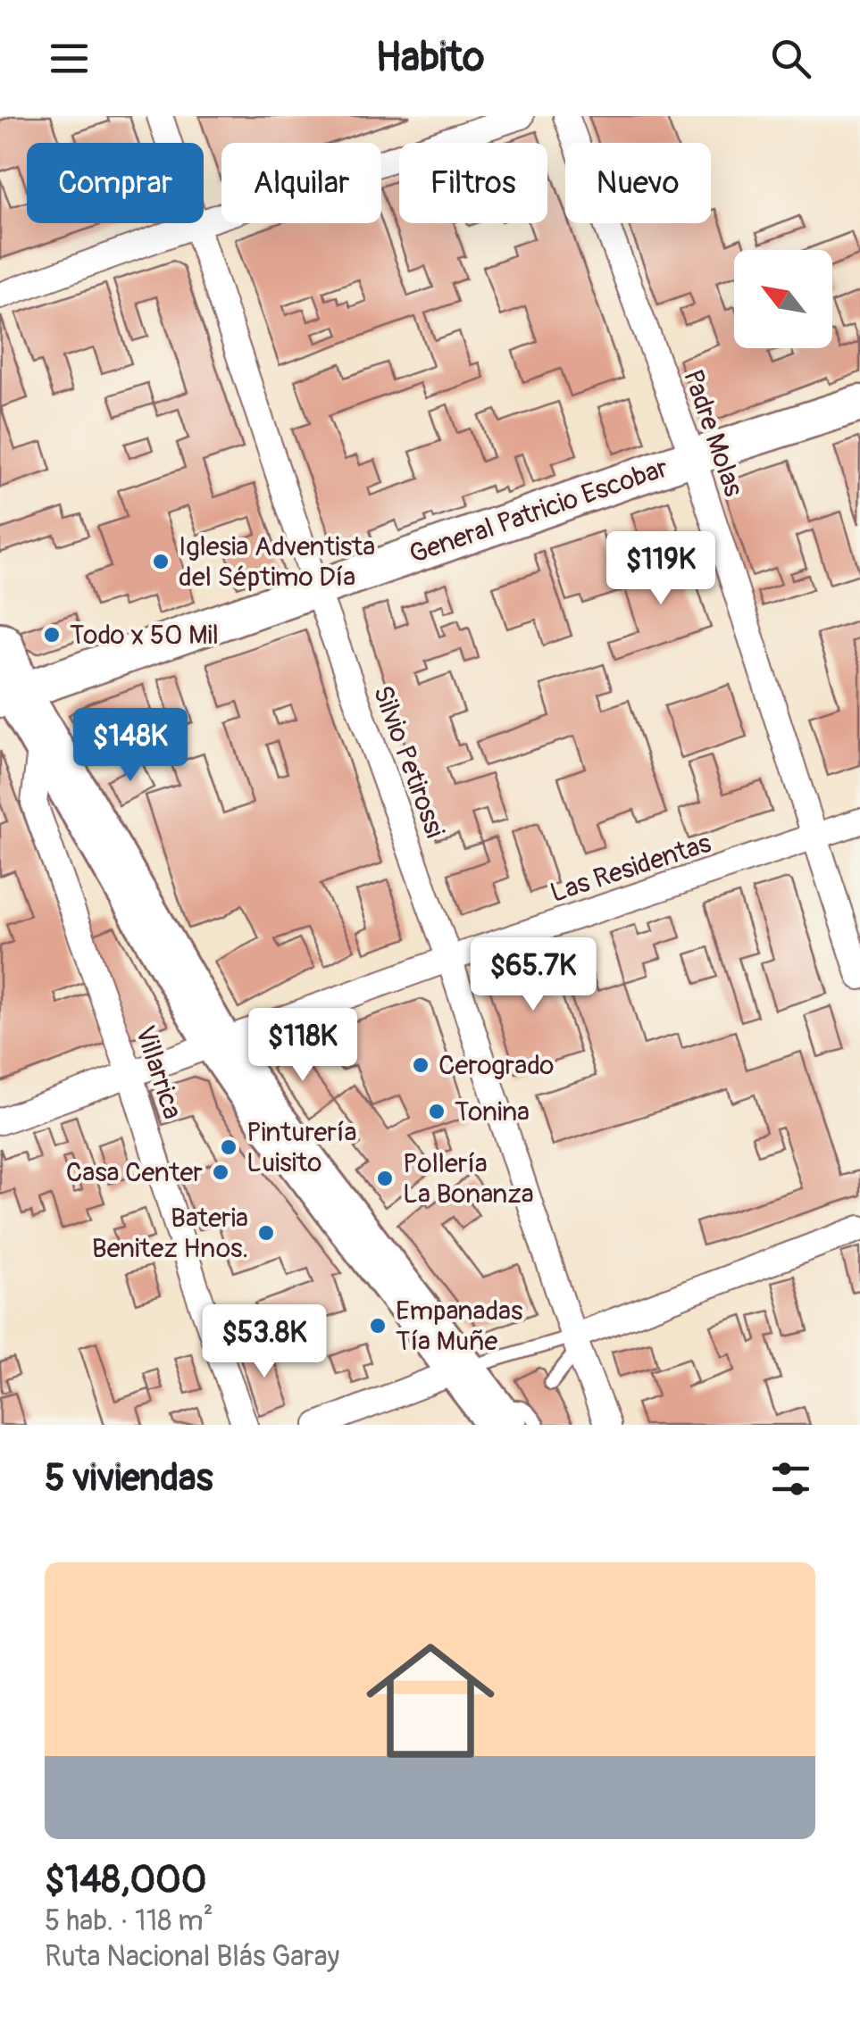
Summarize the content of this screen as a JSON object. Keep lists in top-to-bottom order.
{
  "streets": {
    "street": [
      "Padre Molas",
      "General Patricio Escobar",
      "Silvio Petirossi",
      "Las Residentas",
      "Villarrica"
    ]
  },
  "crossings": [
    ["Padre Molas", "General Patricio Escobar"],
    ["Padre Molas", "Las Residentas"],
    ["General Patricio Escobar", "Silvio Petirossi"],
    ["Silvio Petirossi", "Las Residentas"],
    ["Las Residentas", "Villarrica"]
  ],
  "places": [
    "Iglesia Adventista del Séptimo Día",
    "Todo x 50 Mil",
    "Cerogrado",
    "Tonina",
    "Pinturería Luisito",
    "Casa Center",
    "Pollería La Bonanza",
    "Bateria Benitez Hnos.",
    "Empanadas Tía Muñe"
  ],
  "north": "top left",
  "page": {
    "header": "Habito",
    "chip": [
      "Comprar",
      "Alquilar",
      "Filtros",
      "Nuevo"
    ],
    "price": [
      "$119K",
      "$148K",
      "$65.7K",
      "$118K",
      "$53.8K"
    ],
    "heading": "5 viviendas",
    "list": [
      {
        "name": "$148,000",
        "note": "5 hab. · 118 m² · Ruta Nacional Blás Garay"
      }
    ]
  }
}
